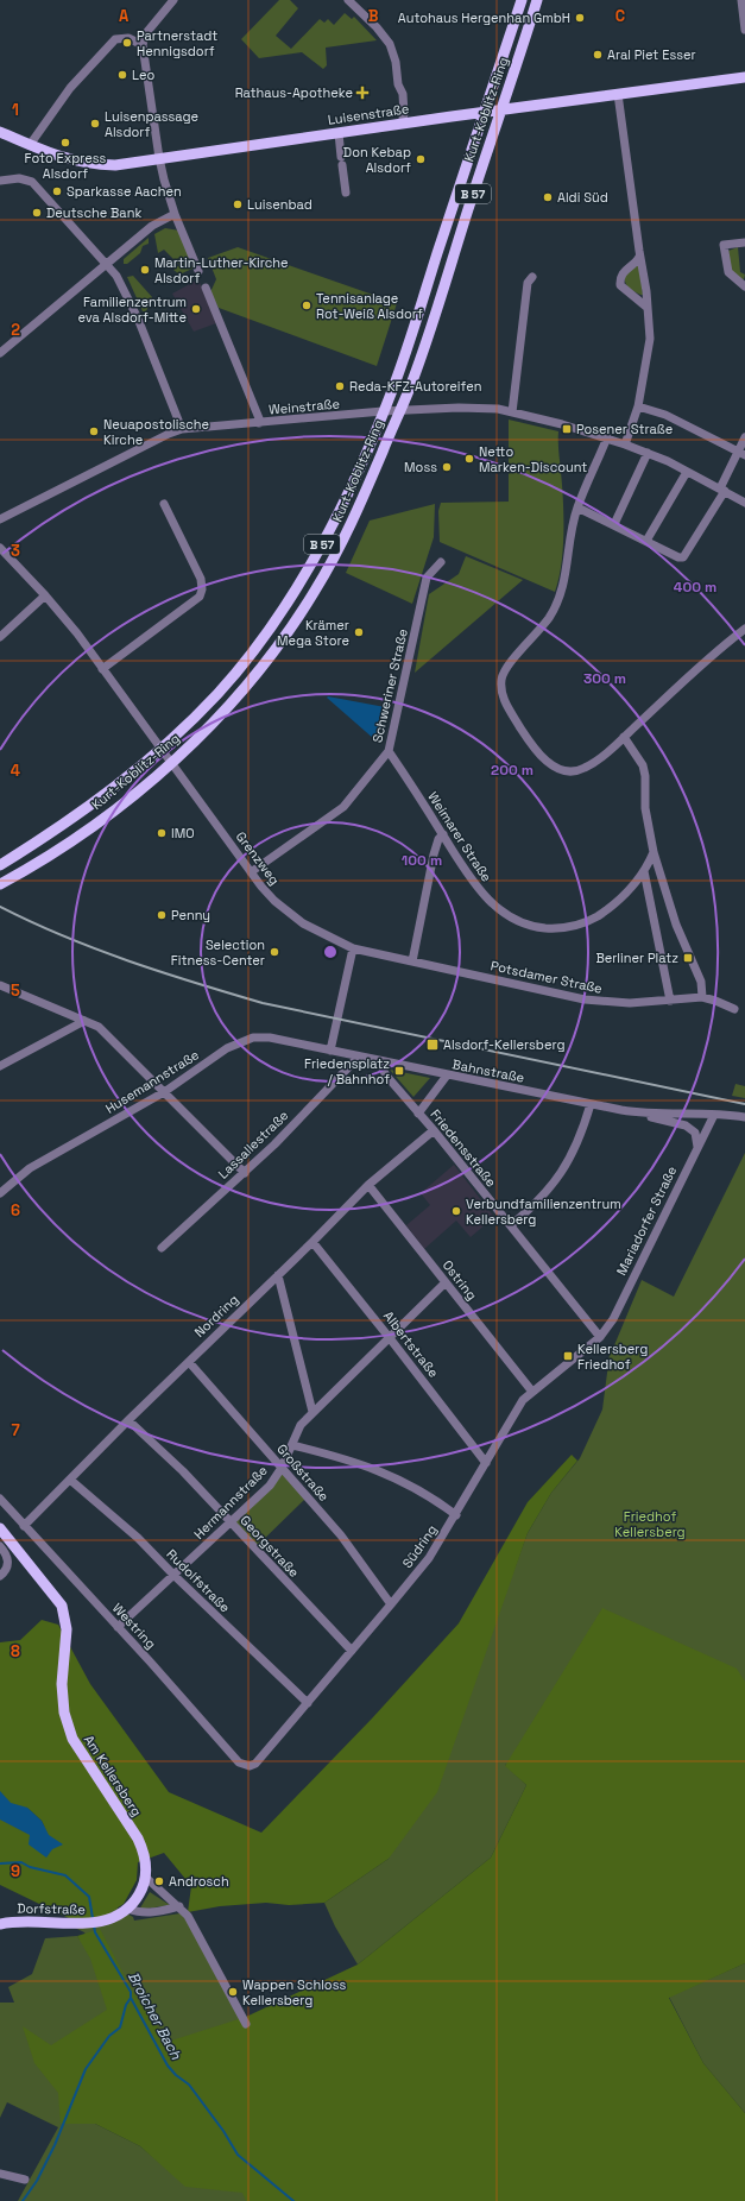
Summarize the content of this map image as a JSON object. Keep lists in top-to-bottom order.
{
  "streets": {
    "main road": [
      "Kurt-Koblitz-Ring",
      "Luisenstraße",
      "B 57",
      "Am Kellersberg",
      "Dorfstraße"
    ],
    "street": [
      "Weinstraße",
      "Schweriner Straße",
      "Weimarer Straße",
      "Grenzweg",
      "Potsdamer Straße",
      "Bahnstraße",
      "Husemannstraße",
      "Lassallestraße",
      "Friedensstraße",
      "Mariadorfer Straße",
      "Ostring",
      "Nordring",
      "Albertstraße",
      "Großstraße",
      "Hermannstraße",
      "Georgstraße",
      "Südring",
      "Rudolfstraße",
      "Westring"
    ]
  },
  "crossings": [
    ["Kurt-Koblitz-Ring", "Luisenstraße"],
    ["Kurt-Koblitz-Ring", "Weinstraße"],
    ["Kurt-Koblitz-Ring", "Grenzweg"],
    ["Schweriner Straße", "Weimarer Straße"],
    ["Schweriner Straße", "Grenzweg"],
    ["Grenzweg", "Potsdamer Straße"],
    ["Bahnstraße", "Husemannstraße"],
    ["Bahnstraße", "Lassallestraße"],
    ["Bahnstraße", "Friedensstraße"],
    ["Bahnstraße", "Mariadorfer Straße"],
    ["Friedensstraße", "Mariadorfer Straße"],
    ["Friedensstraße", "Nordring"],
    ["Friedensstraße", "Südring"],
    ["Mariadorfer Straße", "Südring"],
    ["Ostring", "Nordring"],
    ["Ostring", "Hermannstraße"],
    ["Ostring", "Südring"],
    ["Nordring", "Albertstraße"],
    ["Nordring", "Großstraße"],
    ["Nordring", "Georgstraße"],
    ["Nordring", "Rudolfstraße"],
    ["Nordring", "Westring"],
    ["Albertstraße", "Hermannstraße"],
    ["Albertstraße", "Südring"],
    ["Großstraße", "Hermannstraße"],
    ["Großstraße", "Südring"],
    ["Hermannstraße", "Georgstraße"],
    ["Hermannstraße", "Rudolfstraße"],
    ["Hermannstraße", "Westring"],
    ["Georgstraße", "Südring"],
    ["Südring", "Rudolfstraße"],
    ["Südring", "Westring"],
    ["Am Kellersberg", "Dorfstraße"]
  ],
  "water": ["Broicher Bach"],
  "parks": ["Friedhof Kellersberg"],
  "places": {
    "other": [
      "Autohaus Hergenhan GmbH",
      "Partnerstadt Hennigsdorf",
      "Aral Piet Esser",
      "Leo",
      "Luisenpassage Alsdorf",
      "Foto Express Alsdorf",
      "Don Kebap Alsdorf",
      "Sparkasse Aachen",
      "Aldi Süd",
      "Luisenbad",
      "Deutsche Bank",
      "Martin-Luther-Kirche Alsdorf",
      "Tennisanlage Rot-Weiß Alsdorf",
      "Familienzentrum eva Alsdorf-Mitte",
      "Reda-KFZ-Autoreifen",
      "Neuapostolische Kirche",
      "Netto Marken-Discount",
      "Moss",
      "Krämer Mega Store",
      "IMO",
      "Penny",
      "Selection Fitness-Center",
      "Verbundfamilienzentrum Kellersberg",
      "Androsch",
      "Wappen Schloss Kellersberg"
    ],
    "health": ["Rathaus-Apotheke"],
    "transit": [
      "Posener Straße",
      "Berliner Platz",
      "Alsdorf-Kellersberg",
      "Friedensplatz / Bahnhof",
      "Kellersberg Friedhof"
    ]
  },
  "grid": {
    "columns": ["A", "B", "C"],
    "rows": [
      "1",
      "2",
      "3",
      "4",
      "5",
      "6",
      "7",
      "8",
      "9"
    ]
  },
  "rings": [
    "400 m",
    "300 m",
    "200 m",
    "100 m"
  ]
}
